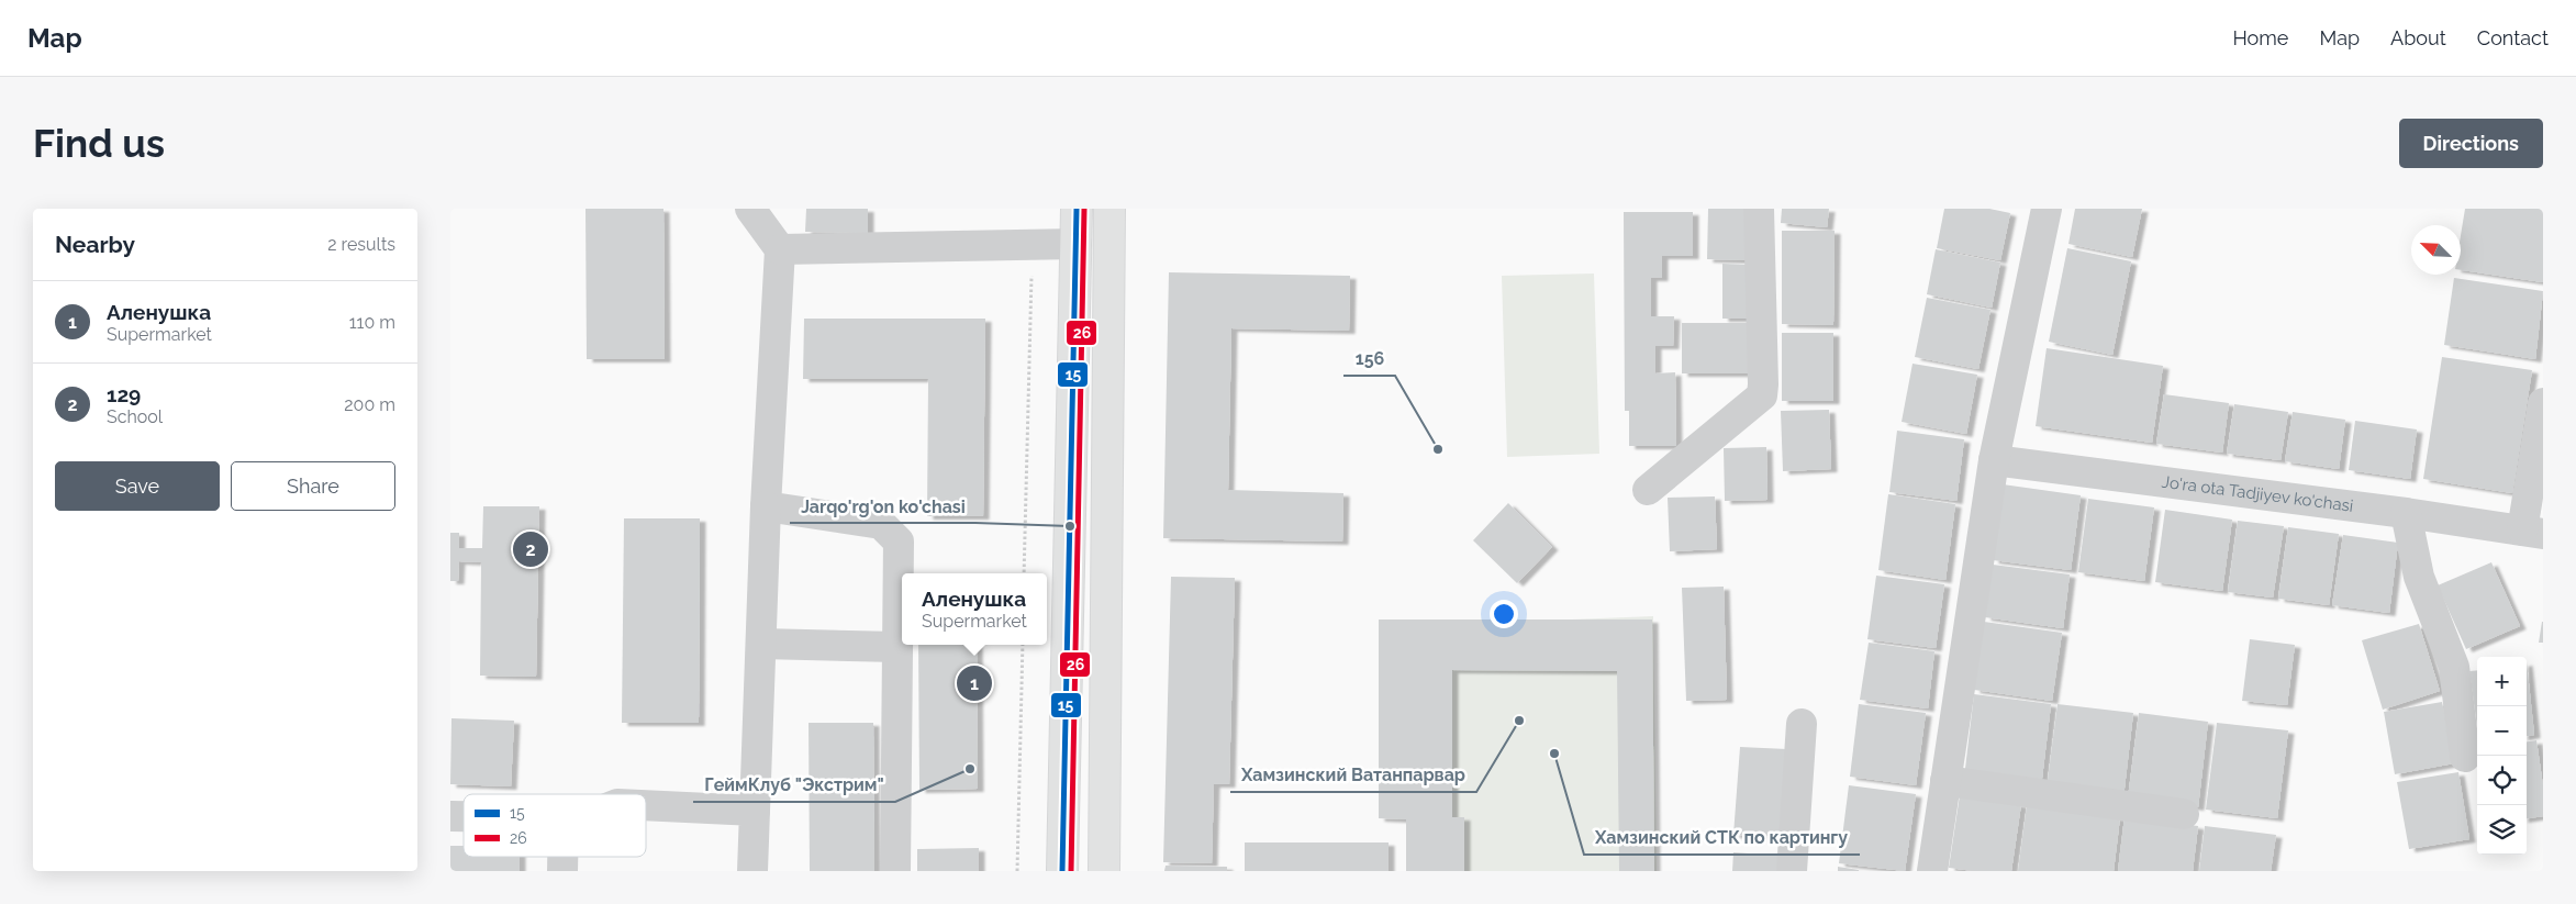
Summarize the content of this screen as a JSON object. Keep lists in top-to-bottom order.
{
  "streets": {
    "street": ["Jo'ra ota Tadjiyev ko'chasi"]
  },
  "places": [
    "156",
    "Jarqo'rg'on ko'chasi",
    "Хамзинский Ватанпарвар",
    "Хамзинский СТК по картингу",
    "ГеймКлуб \"Экстрим\""
  ],
  "lines": ["transit line 15", "transit line 26"],
  "legend": ["15", "26"],
  "north": "top left",
  "page": {
    "header": "Map",
    "nav": [
      "Home",
      "Map",
      "About",
      "Contact"
    ],
    "buttons": [
      "Directions",
      ["Save", "Share"]
    ],
    "title": "Find us",
    "heading": ["Nearby", "2 results"],
    "list": [
      {
        "mark": "1",
        "name": "Аленушка",
        "note": "Supermarket",
        "value": "110 m"
      },
      {
        "mark": "2",
        "name": "129",
        "note": "School",
        "value": "200 m"
      }
    ],
    "pins": ["2", "1"],
    "popup": ["Аленушка", "Supermarket"],
    "map_buttons": ["+", "−"]
  }
}
